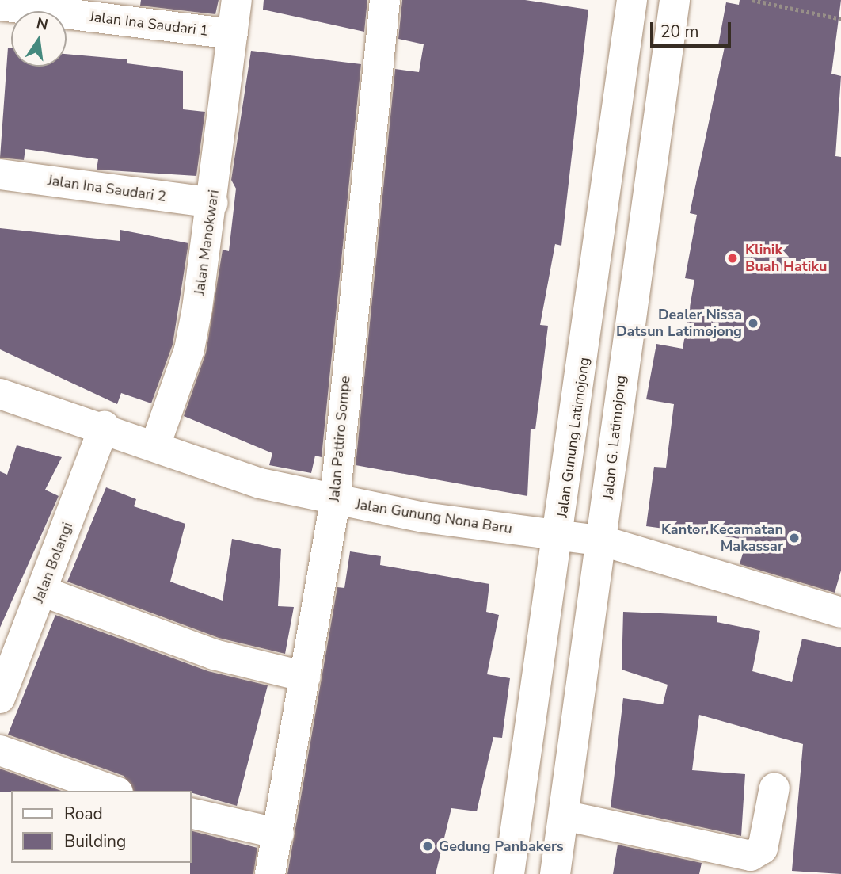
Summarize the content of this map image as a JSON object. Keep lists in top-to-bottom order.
{
  "streets": {
    "street": [
      "Jalan Ina Saudari 1",
      "Jalan Ina Saudari 2",
      "Jalan Manokwari",
      "Jalan Gunung Latimojong",
      "Jalan G. Latimojong",
      "Jalan Pattiro Sompe",
      "Jalan Gunung Nona Baru",
      "Jalan Bolangi"
    ]
  },
  "crossings": [
    ["Jalan Ina Saudari 1", "Jalan Manokwari"],
    ["Jalan Ina Saudari 2", "Jalan Manokwari"],
    ["Jalan Manokwari", "Jalan Gunung Nona Baru"],
    ["Jalan Gunung Latimojong", "Jalan Gunung Nona Baru"],
    ["Jalan G. Latimojong", "Jalan Gunung Nona Baru"],
    ["Jalan Pattiro Sompe", "Jalan Gunung Nona Baru"],
    ["Jalan Gunung Nona Baru", "Jalan Bolangi"]
  ],
  "places": [
    "Klinik Buah Hatiku",
    "Dealer Nissa Datsun Latimojong",
    "Kantor Kecamatan Makassar",
    "Gedung Panbakers"
  ],
  "legend": ["Road", "Building"],
  "scale_bar": "20 m",
  "north": "top"
}
